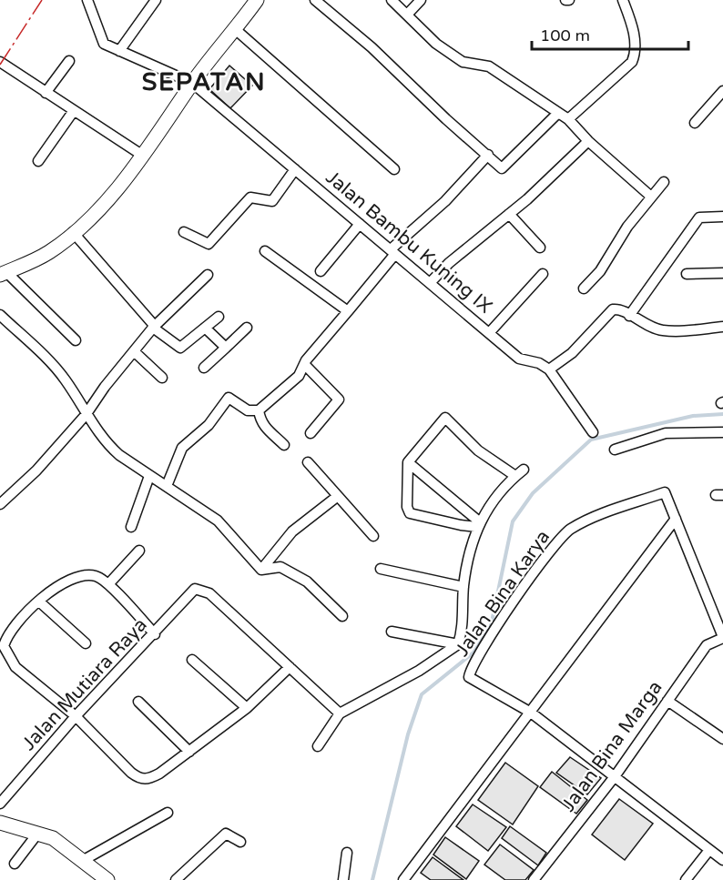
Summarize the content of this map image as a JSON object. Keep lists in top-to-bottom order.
{
  "streets": {
    "street": [
      "Jalan Bambu Kuning IX",
      "Jalan Bina Karya",
      "Jalan Mutiara Raya",
      "Jalan Bina Marga"
    ]
  },
  "districts": ["SEPATAN"],
  "scale_bar": "100 m"
}
